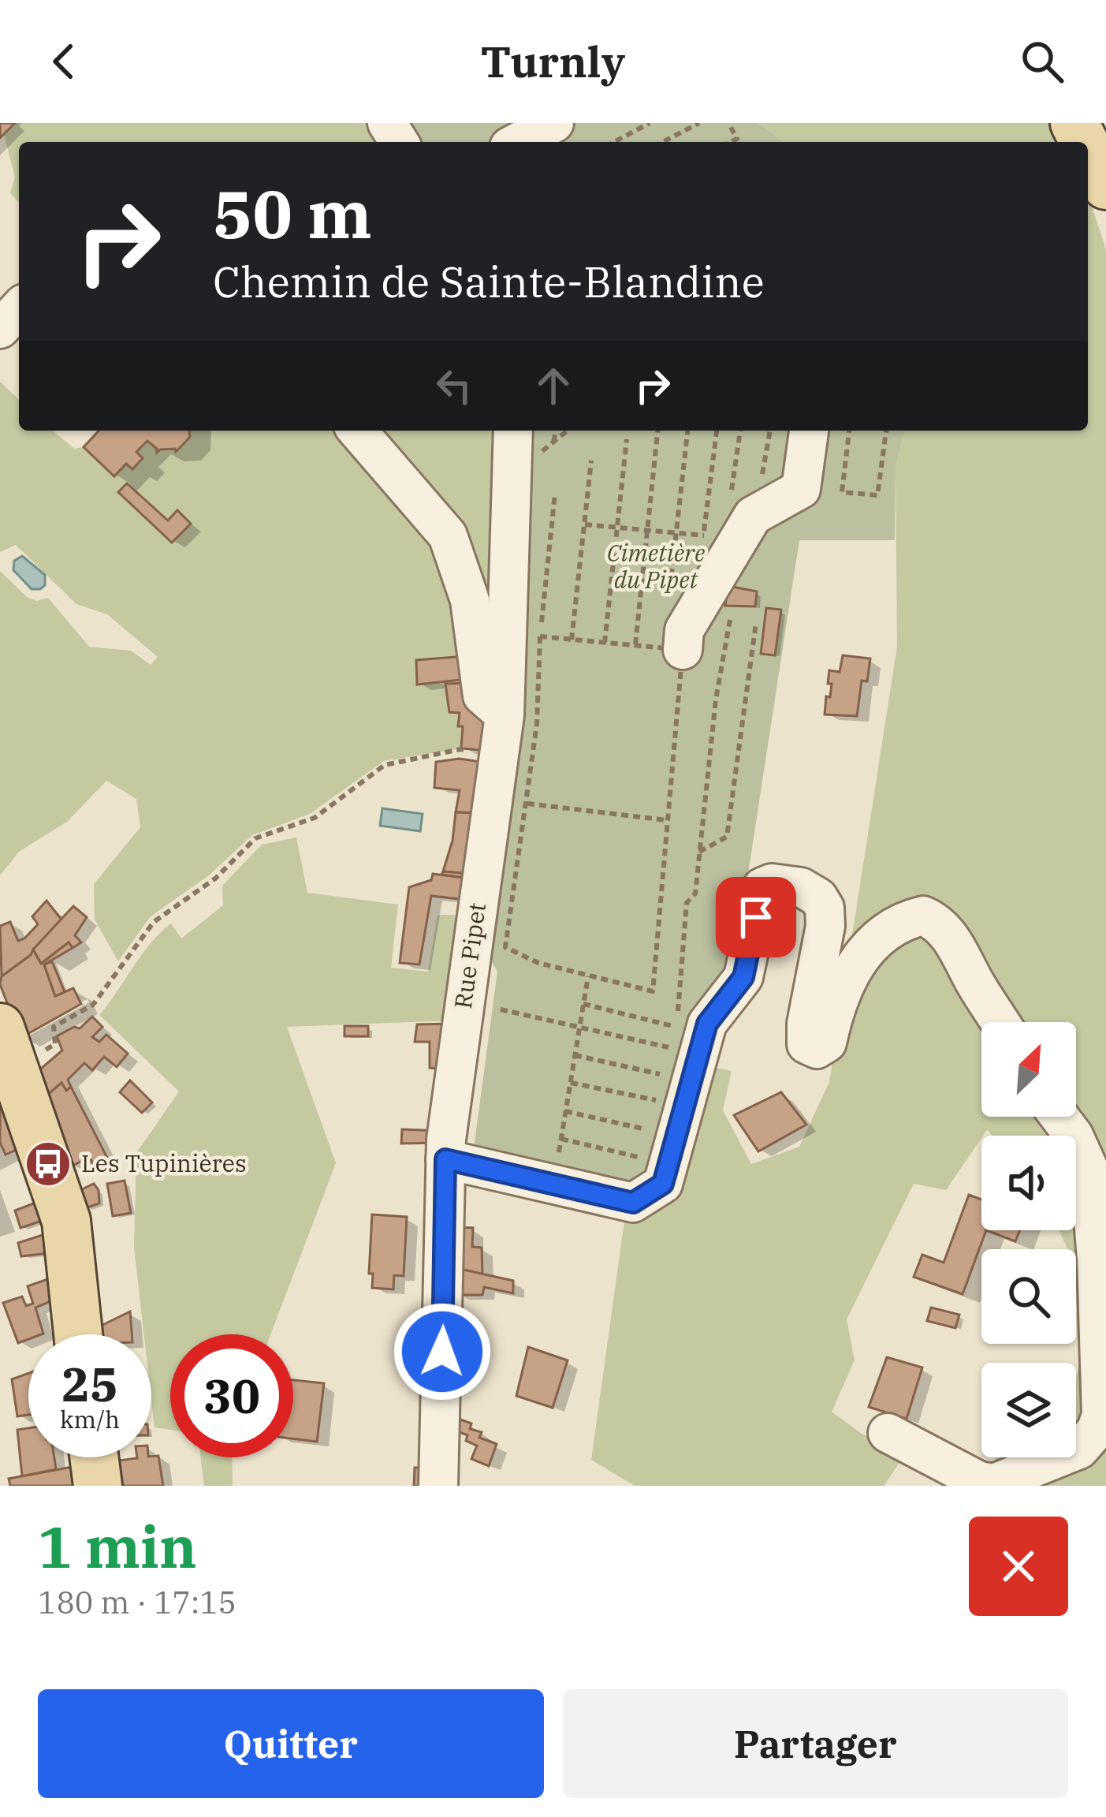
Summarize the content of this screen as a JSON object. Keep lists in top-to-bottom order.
{
  "streets": {
    "street": ["Rue Pipet"]
  },
  "parks": ["Cimetière du Pipet"],
  "places": {
    "bus stop": ["Les Tupinières"]
  },
  "north": "top right",
  "page": {
    "header": "Turnly",
    "turn": ["50 m", "Chemin de Sainte-Blandine"],
    "speed": "25 km/h",
    "limit": "30",
    "heading": ["1 min", "180 m · 17:15"],
    "buttons": ["Quitter", "Partager"]
  }
}
